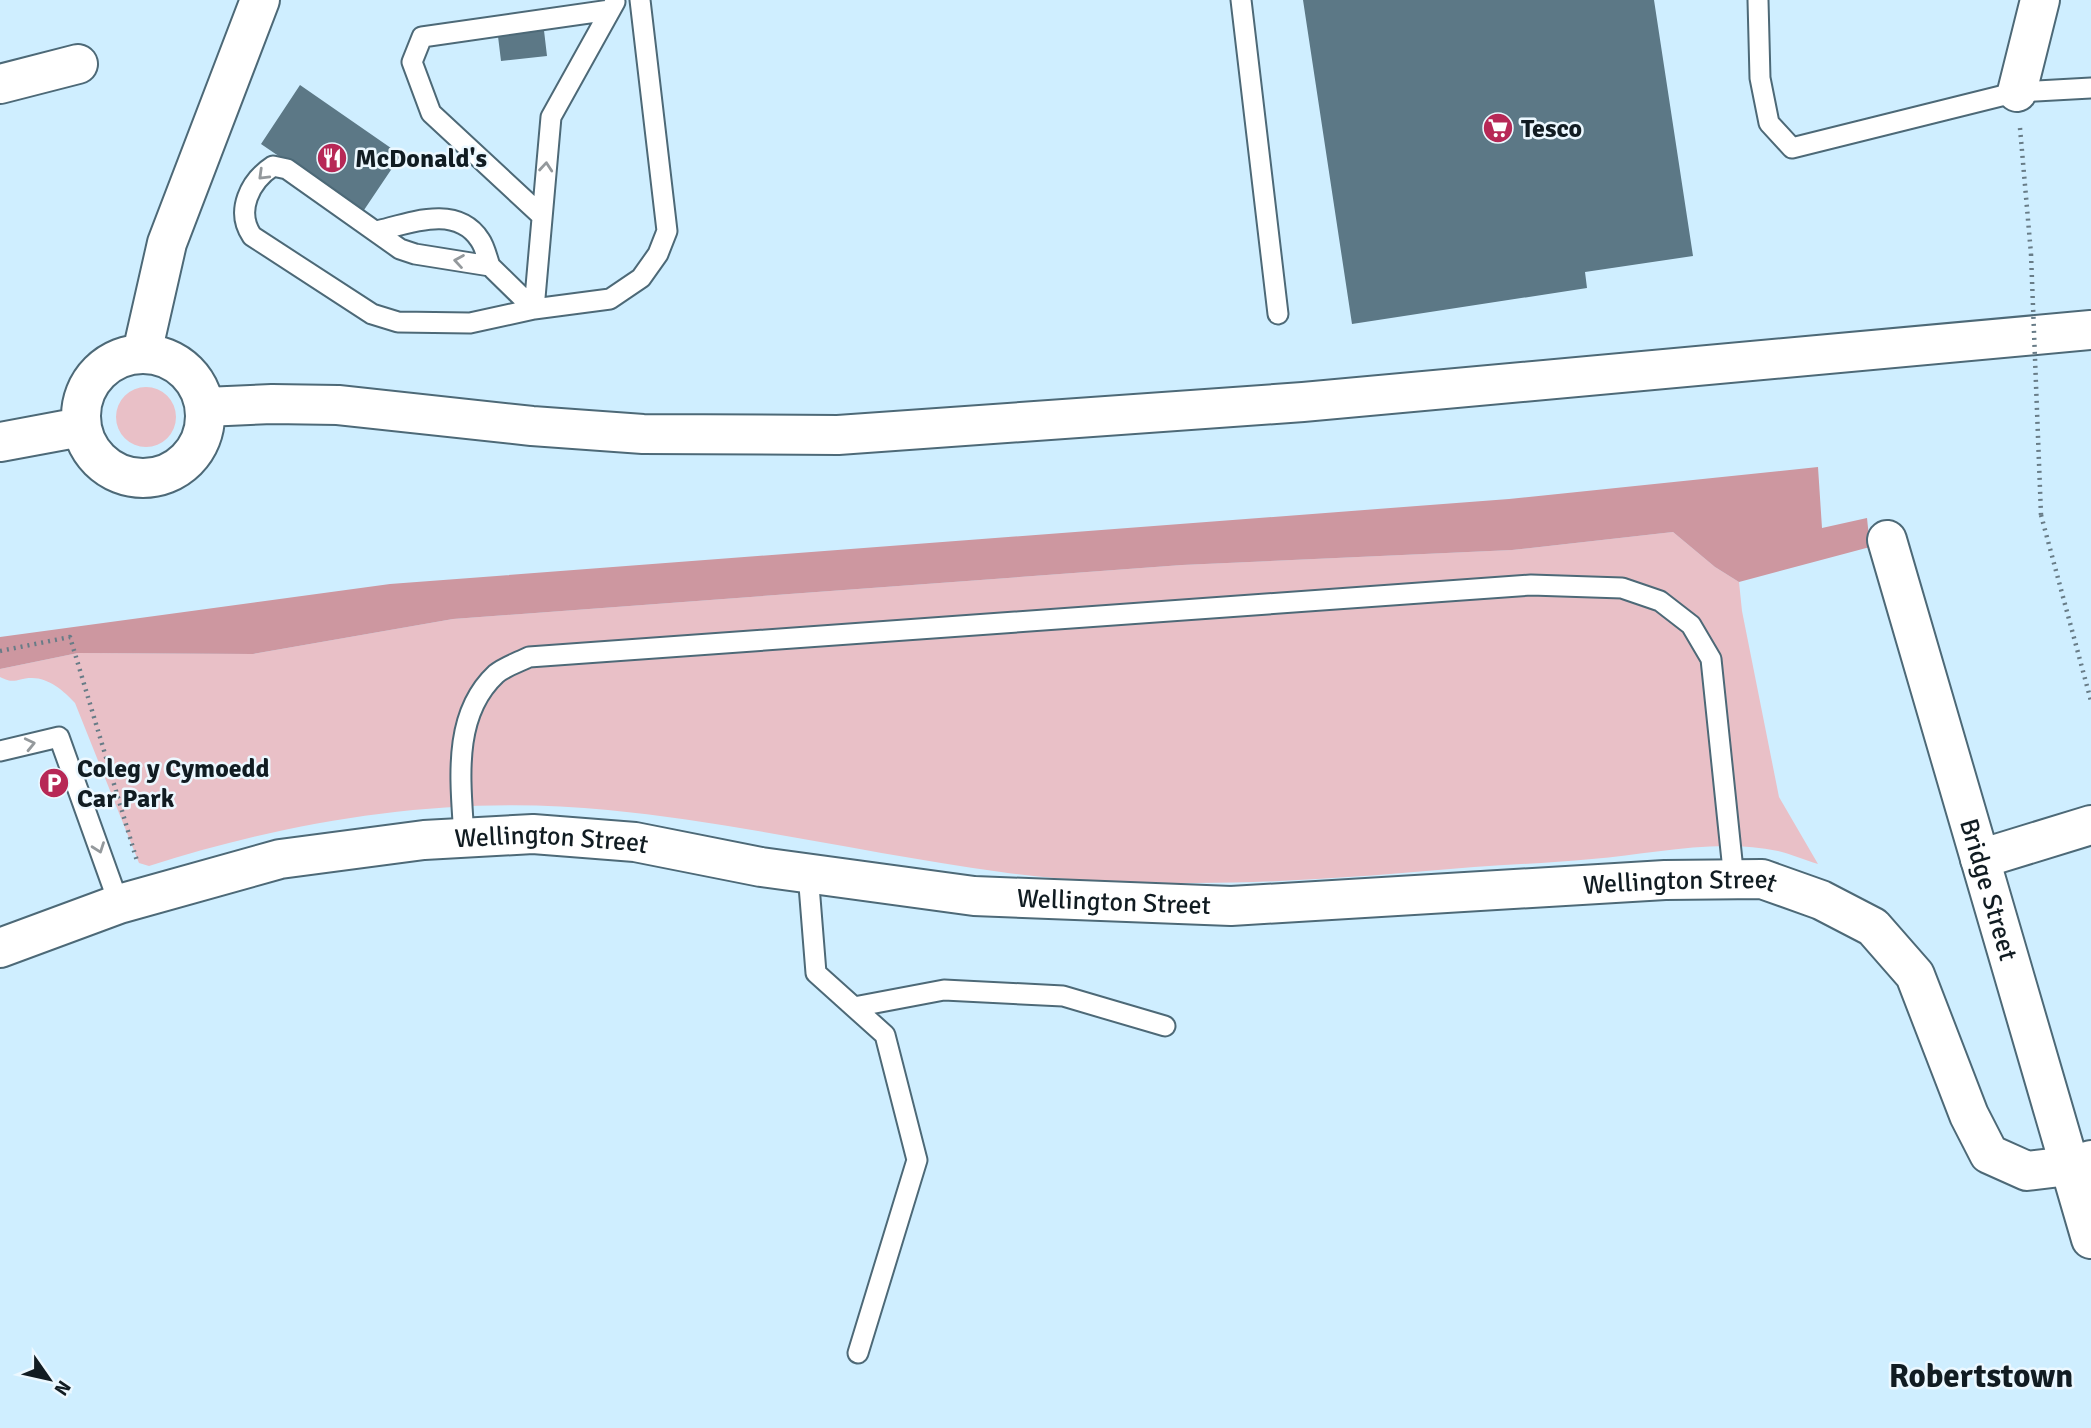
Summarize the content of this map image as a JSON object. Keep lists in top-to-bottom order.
{
  "streets": {
    "street": ["Wellington Street", "Bridge Street"]
  },
  "crossings": [
    ["Wellington Street", "Bridge Street"]
  ],
  "districts": ["Robertstown"],
  "places": {
    "supermarket": ["Tesco"],
    "restaurant": ["McDonald's"],
    "parking": ["Coleg y Cymoedd Car Park"]
  },
  "north": "bottom right"
}
